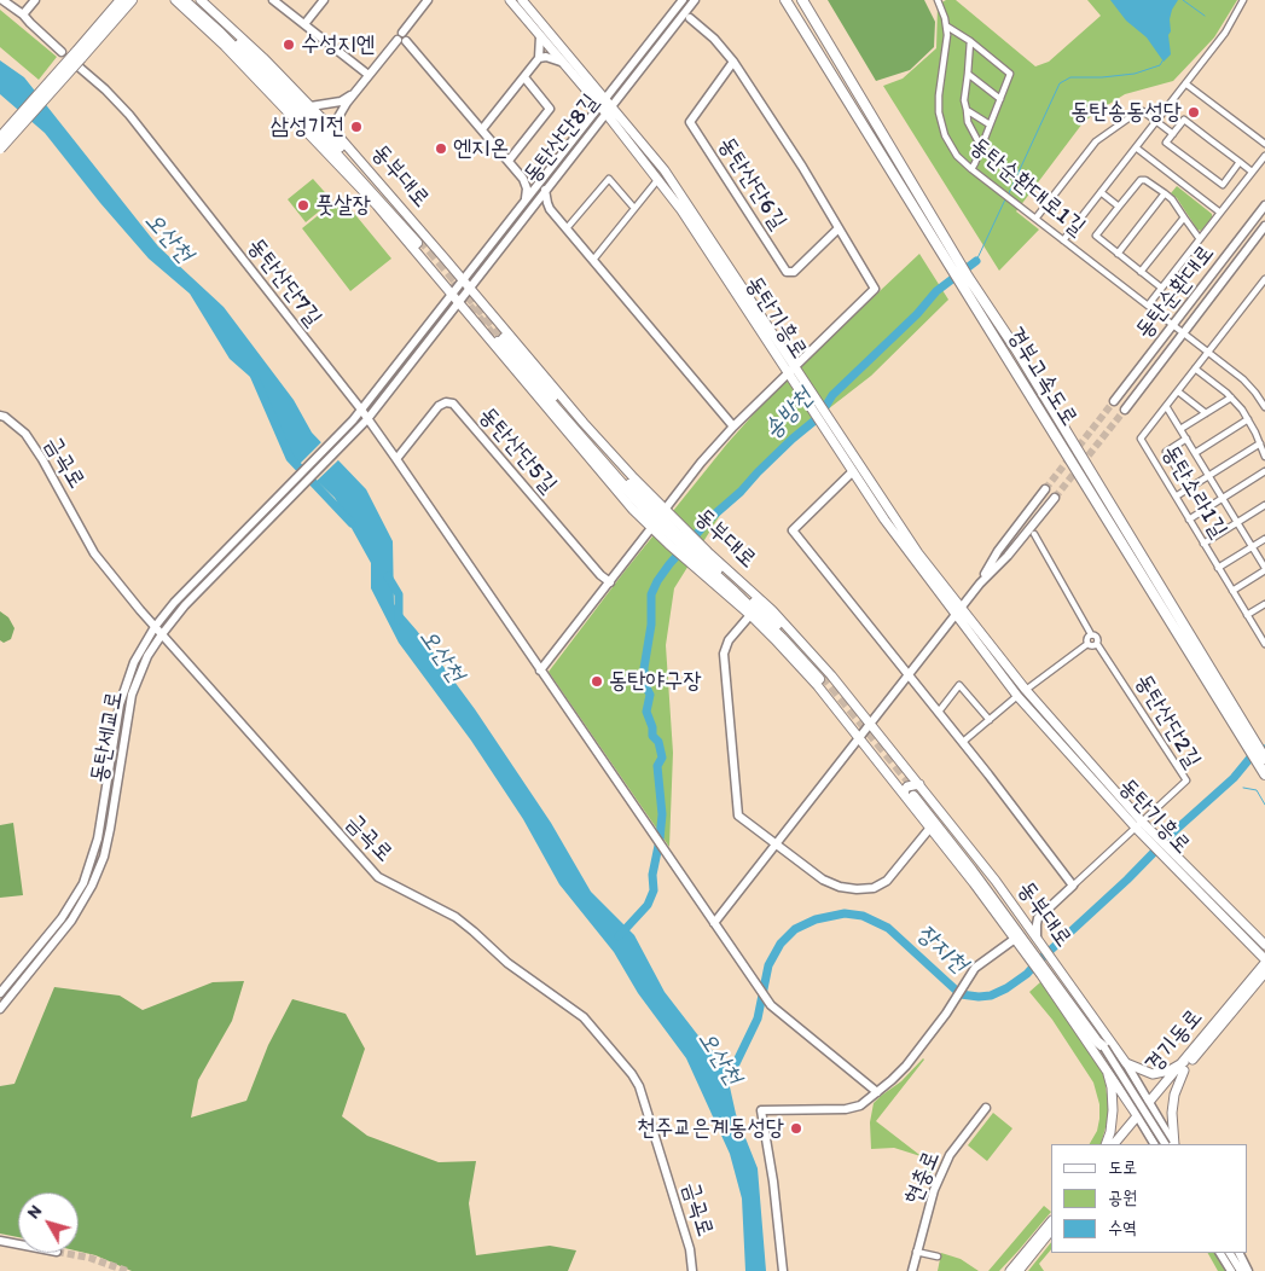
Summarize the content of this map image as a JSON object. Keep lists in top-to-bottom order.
{
  "streets": {
    "highway": ["동부대로", "경부고속도로"],
    "main road": ["동탄기흥로", "경기동로"],
    "street": [
      "동탄산단8길",
      "동탄산단6길",
      "동탄순환대로1길",
      "동탄산단7길",
      "동탄순환대로",
      "동탄산단5길",
      "금곡로",
      "동탄소라1길",
      "동탄산단2길",
      "동탄세교로",
      "현충로"
    ]
  },
  "crossings": [
    ["동탄산단8길", "동부대로"],
    ["동탄산단8길", "동탄기흥로"],
    ["동부대로", "경기동로"],
    ["동탄순환대로1길", "동탄순환대로"],
    ["동탄순환대로1길", "동탄소라1길"],
    ["동탄산단7길", "동탄세교로"],
    ["동탄기흥로", "동탄산단2길"],
    ["동탄기흥로", "경기동로"],
    ["금곡로", "동탄세교로"]
  ],
  "water": ["오산천", "송방천", "장지천"],
  "places": [
    "수성지엔",
    "동탄송동성당",
    "삼성기전",
    "엔지온",
    "풋살장",
    "동탄야구장",
    "천주교은계동성당"
  ],
  "legend": ["도로", "공원", "수역"],
  "north": "top left"
}
